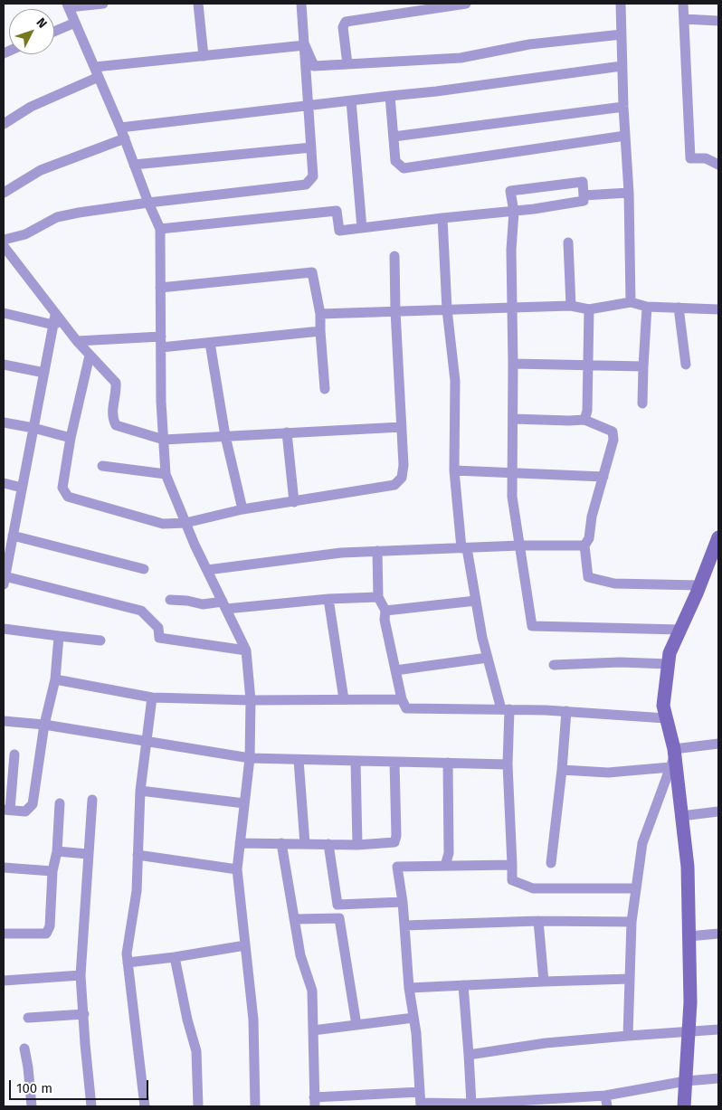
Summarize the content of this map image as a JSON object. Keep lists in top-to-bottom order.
{
  "scale_bar": "100 m",
  "north": "top right"
}
